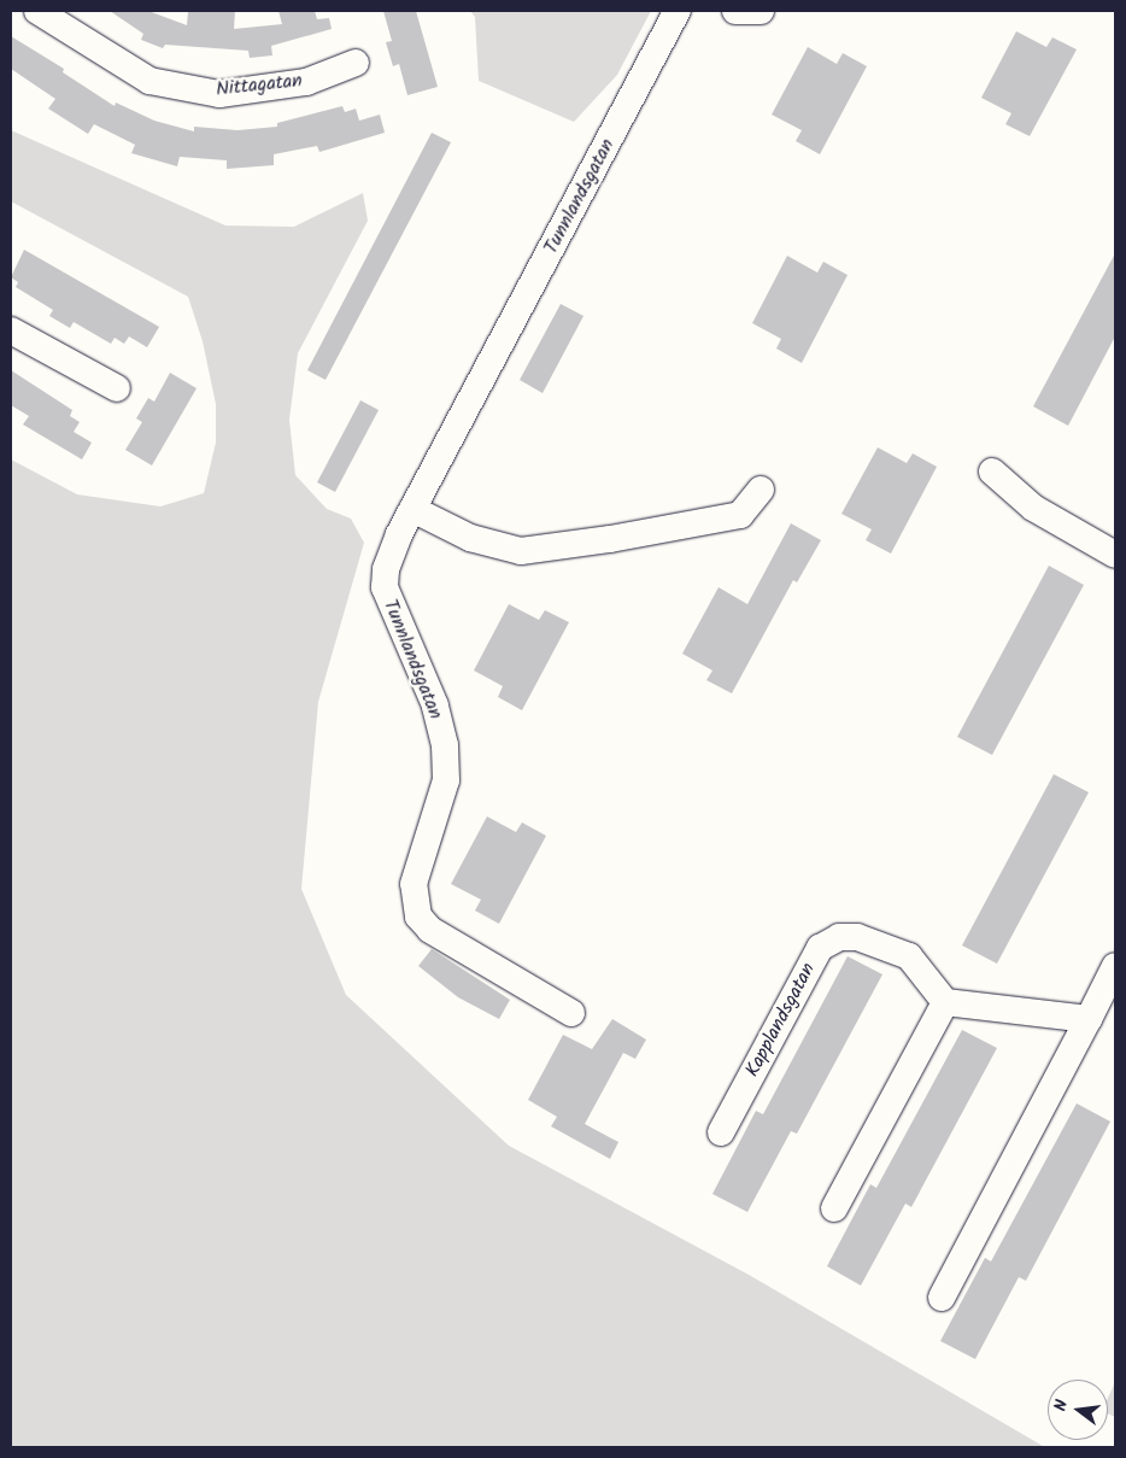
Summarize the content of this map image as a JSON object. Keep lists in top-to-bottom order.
{
  "streets": {
    "street": ["Nittagatan", "Tunnlandsgatan", "Kapplandsgatan"]
  },
  "north": "left"
}
